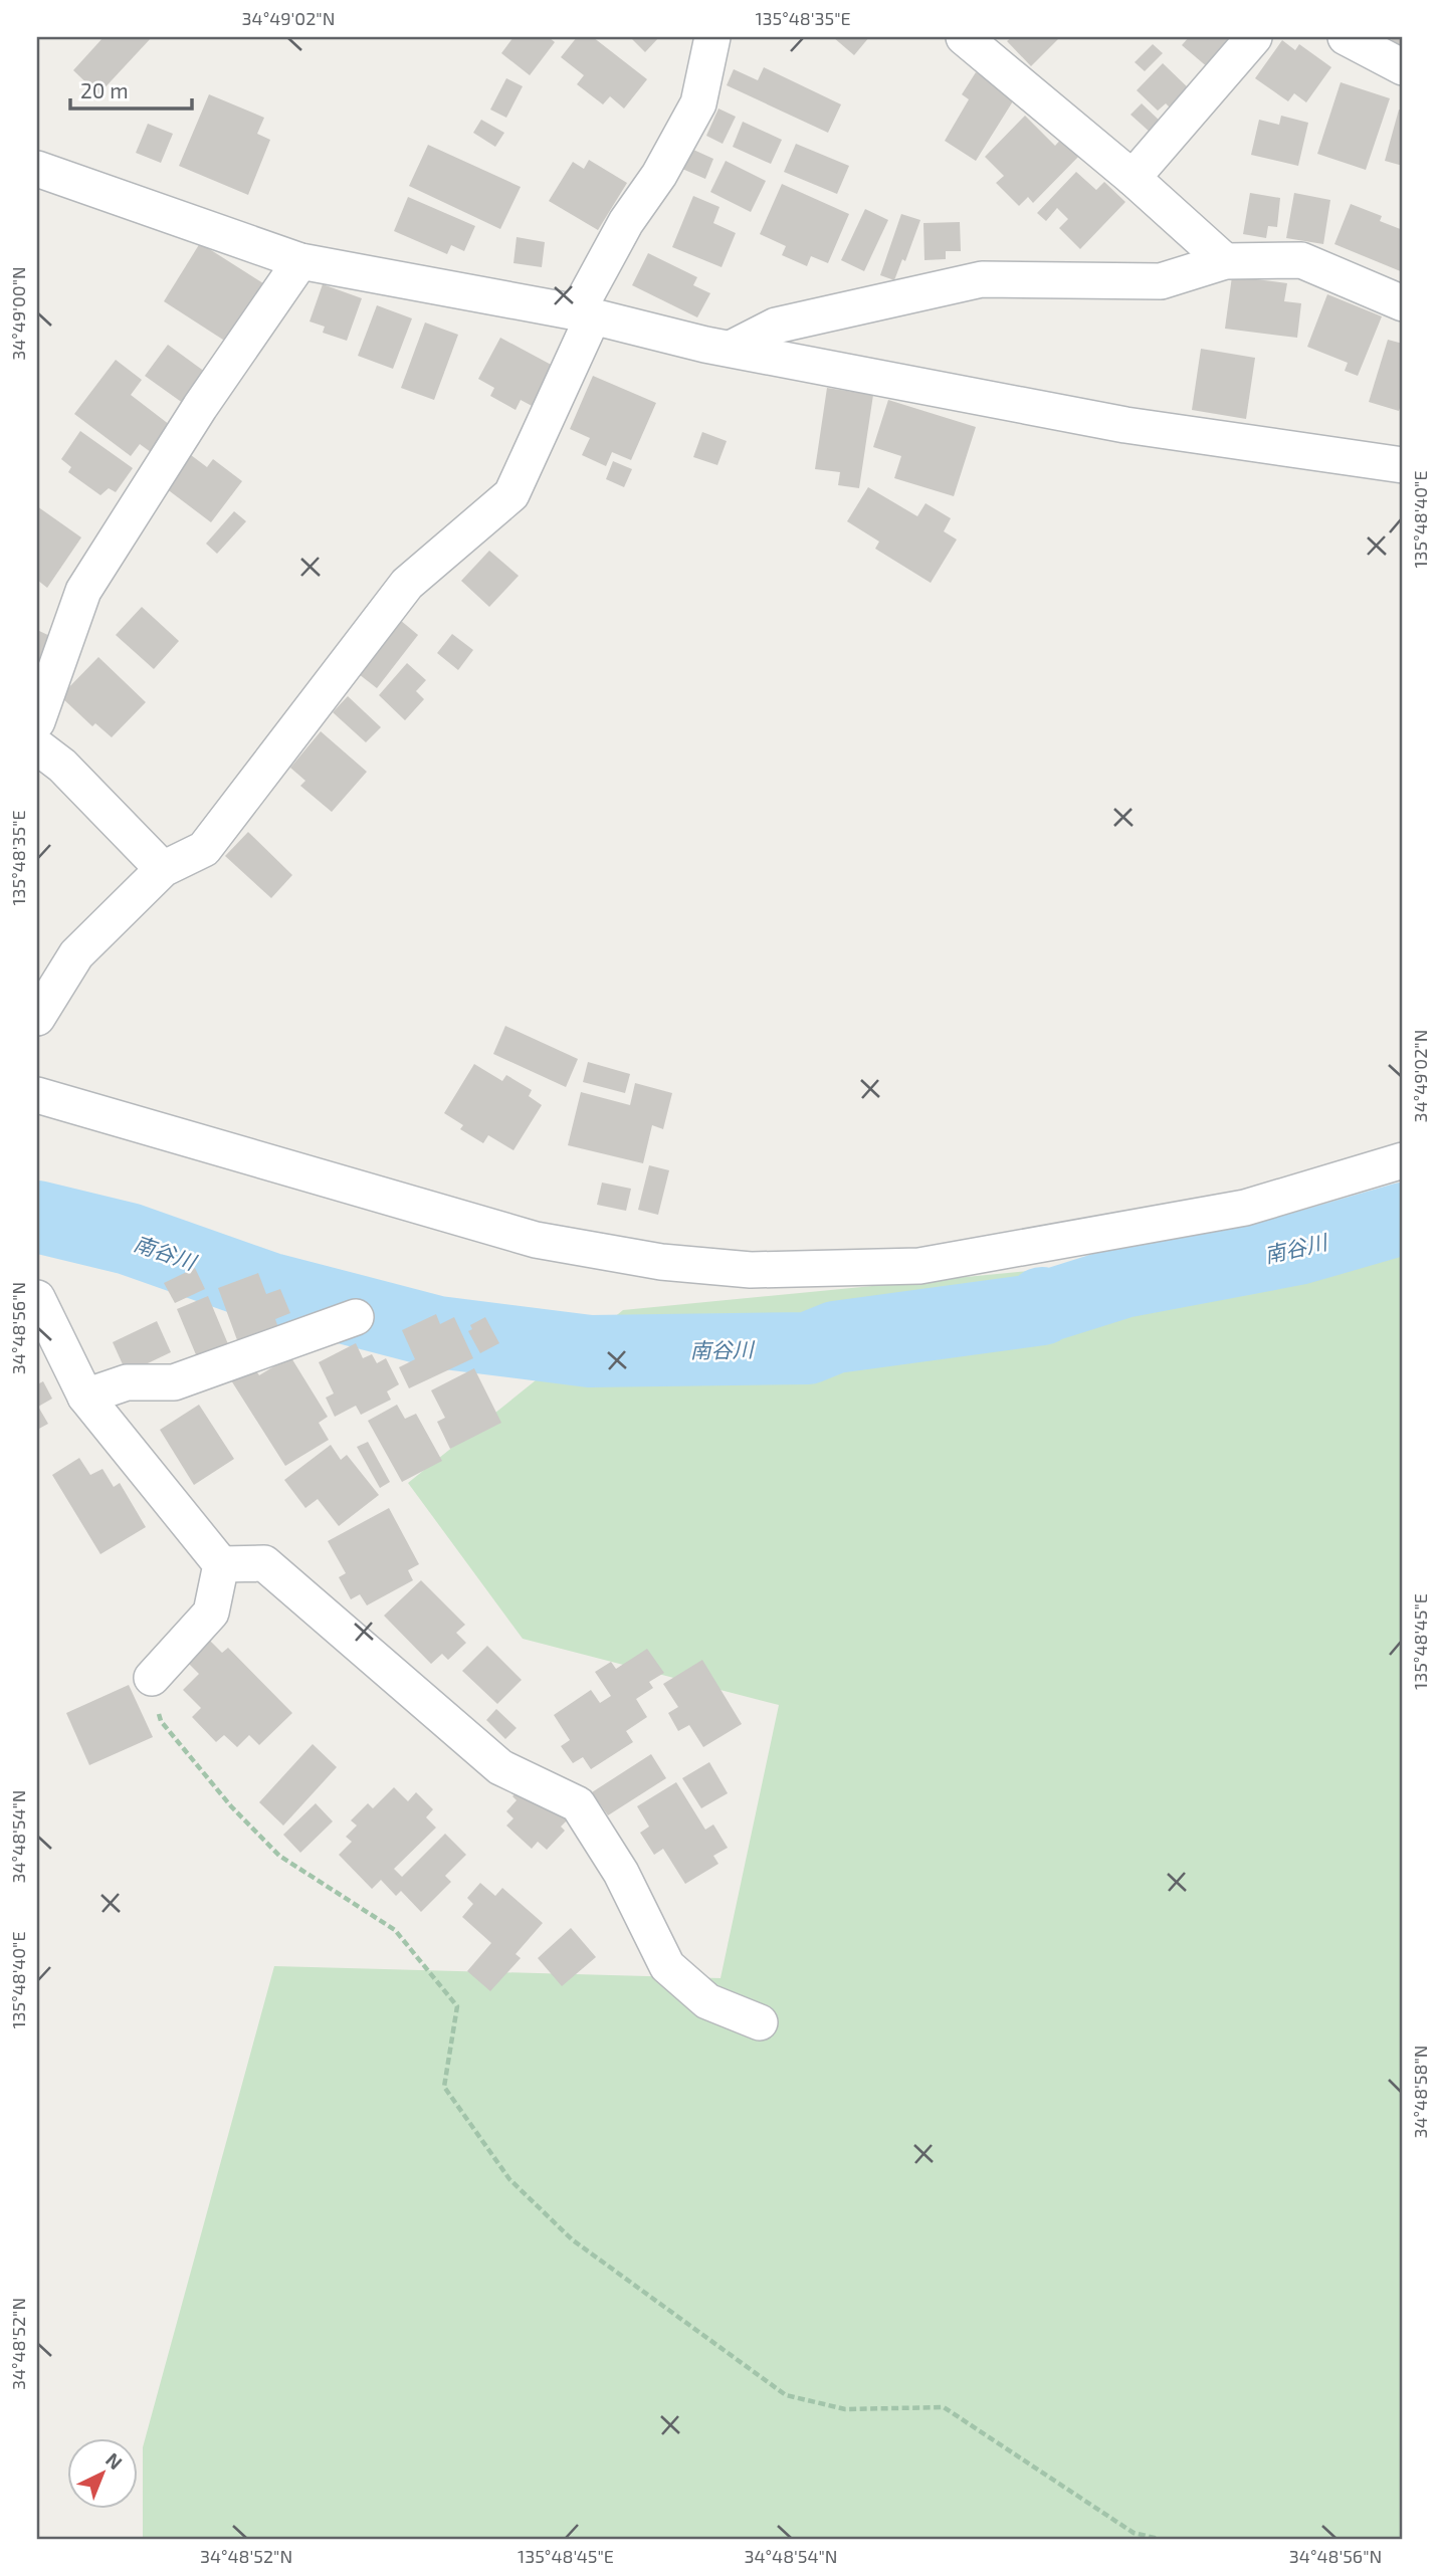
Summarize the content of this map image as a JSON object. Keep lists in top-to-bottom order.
{
  "water": ["南谷川"],
  "scale_bar": "20 m",
  "north": "top right",
  "coordinates": [
    "34°49'02\"N",
    "135°48'35\"E",
    "34°49'00\"N",
    "135°48'40\"E",
    "34°48'56\"N",
    "135°48'45\"E",
    "34°48'54\"N",
    "34°48'58\"N",
    "34°48'52\"N"
  ]
}
